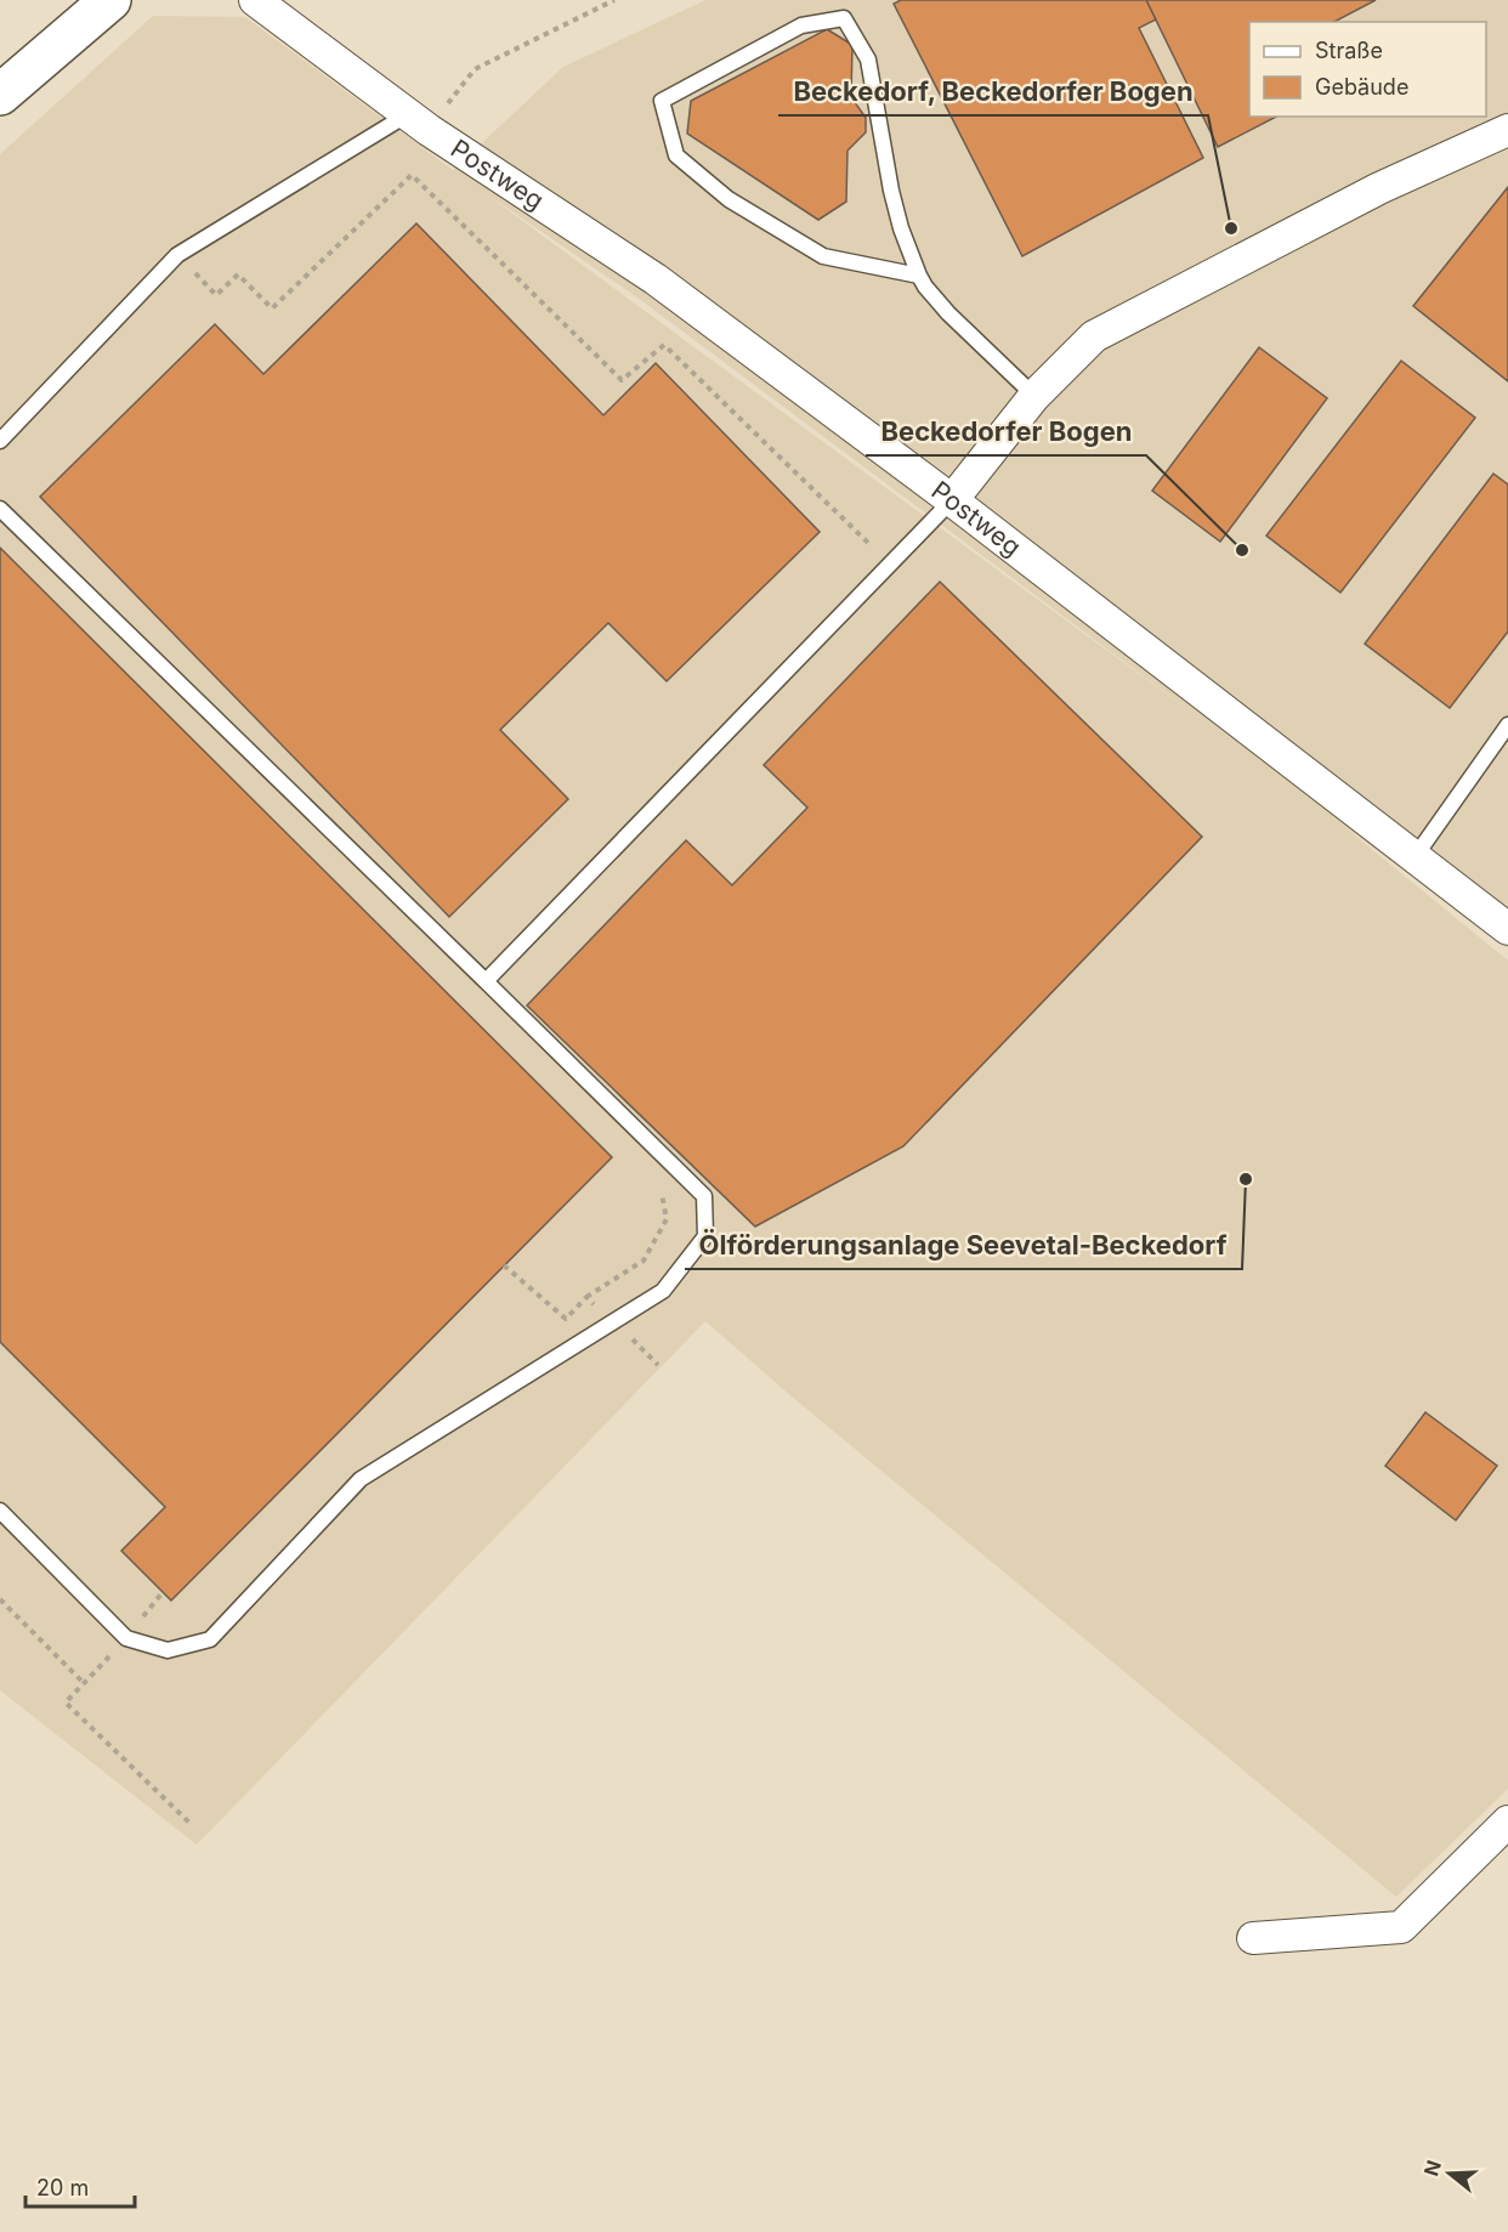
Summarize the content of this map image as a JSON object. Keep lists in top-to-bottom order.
{
  "streets": {
    "street": ["Postweg"]
  },
  "places": ["Beckedorf, Beckedorfer Bogen", "Beckedorfer Bogen", "Ölförderungsanlage Seevetal-Beckedorf"],
  "legend": ["Straße", "Gebäude"],
  "scale_bar": "20 m",
  "north": "left"
}
